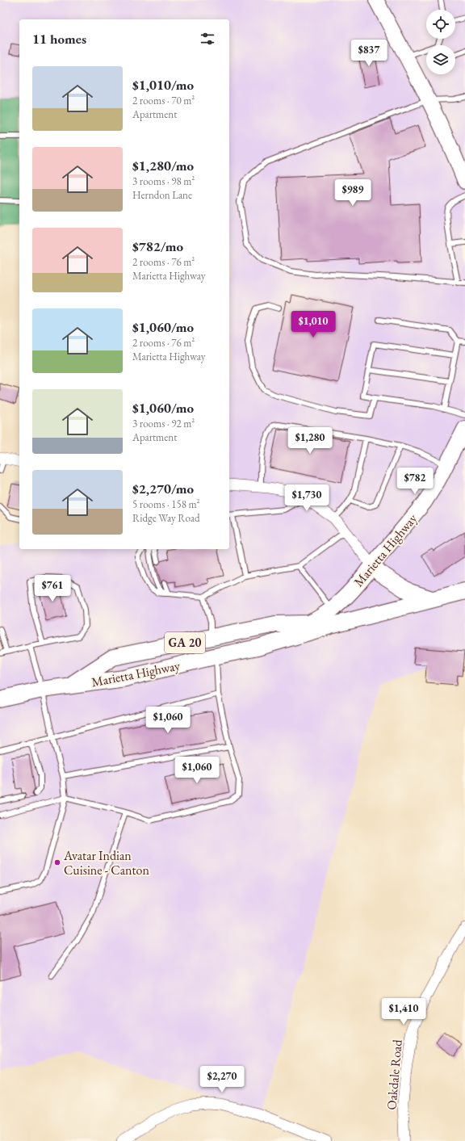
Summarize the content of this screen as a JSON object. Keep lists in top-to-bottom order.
{
  "streets": {
    "main road": ["Marietta Highway", "GA 20"],
    "street": ["Oakdale Road"]
  },
  "crossings": [
    ["Marietta Highway", "GA 20"]
  ],
  "places": ["Avatar Indian Cuisine - Canton"],
  "page": {
    "heading": "11 homes",
    "price": [
      "$837",
      "$989",
      "$1,010",
      "$1,280",
      "$782",
      "$1,730",
      "$761",
      "$1,060",
      "$1,060",
      "$1,410",
      "$2,270"
    ],
    "list": [
      {
        "name": "$1,010/mo",
        "note": "2 rooms · 70 m² · Apartment"
      },
      {
        "name": "$1,280/mo",
        "note": "3 rooms · 98 m² · Herndon Lane"
      },
      {
        "name": "$782/mo",
        "note": "2 rooms · 76 m² · Marietta Highway"
      },
      {
        "name": "$1,060/mo",
        "note": "2 rooms · 76 m² · Marietta Highway"
      },
      {
        "name": "$1,060/mo",
        "note": "3 rooms · 92 m² · Apartment"
      },
      {
        "name": "$2,270/mo",
        "note": "5 rooms · 158 m² · Ridge Way Road"
      }
    ]
  }
}
